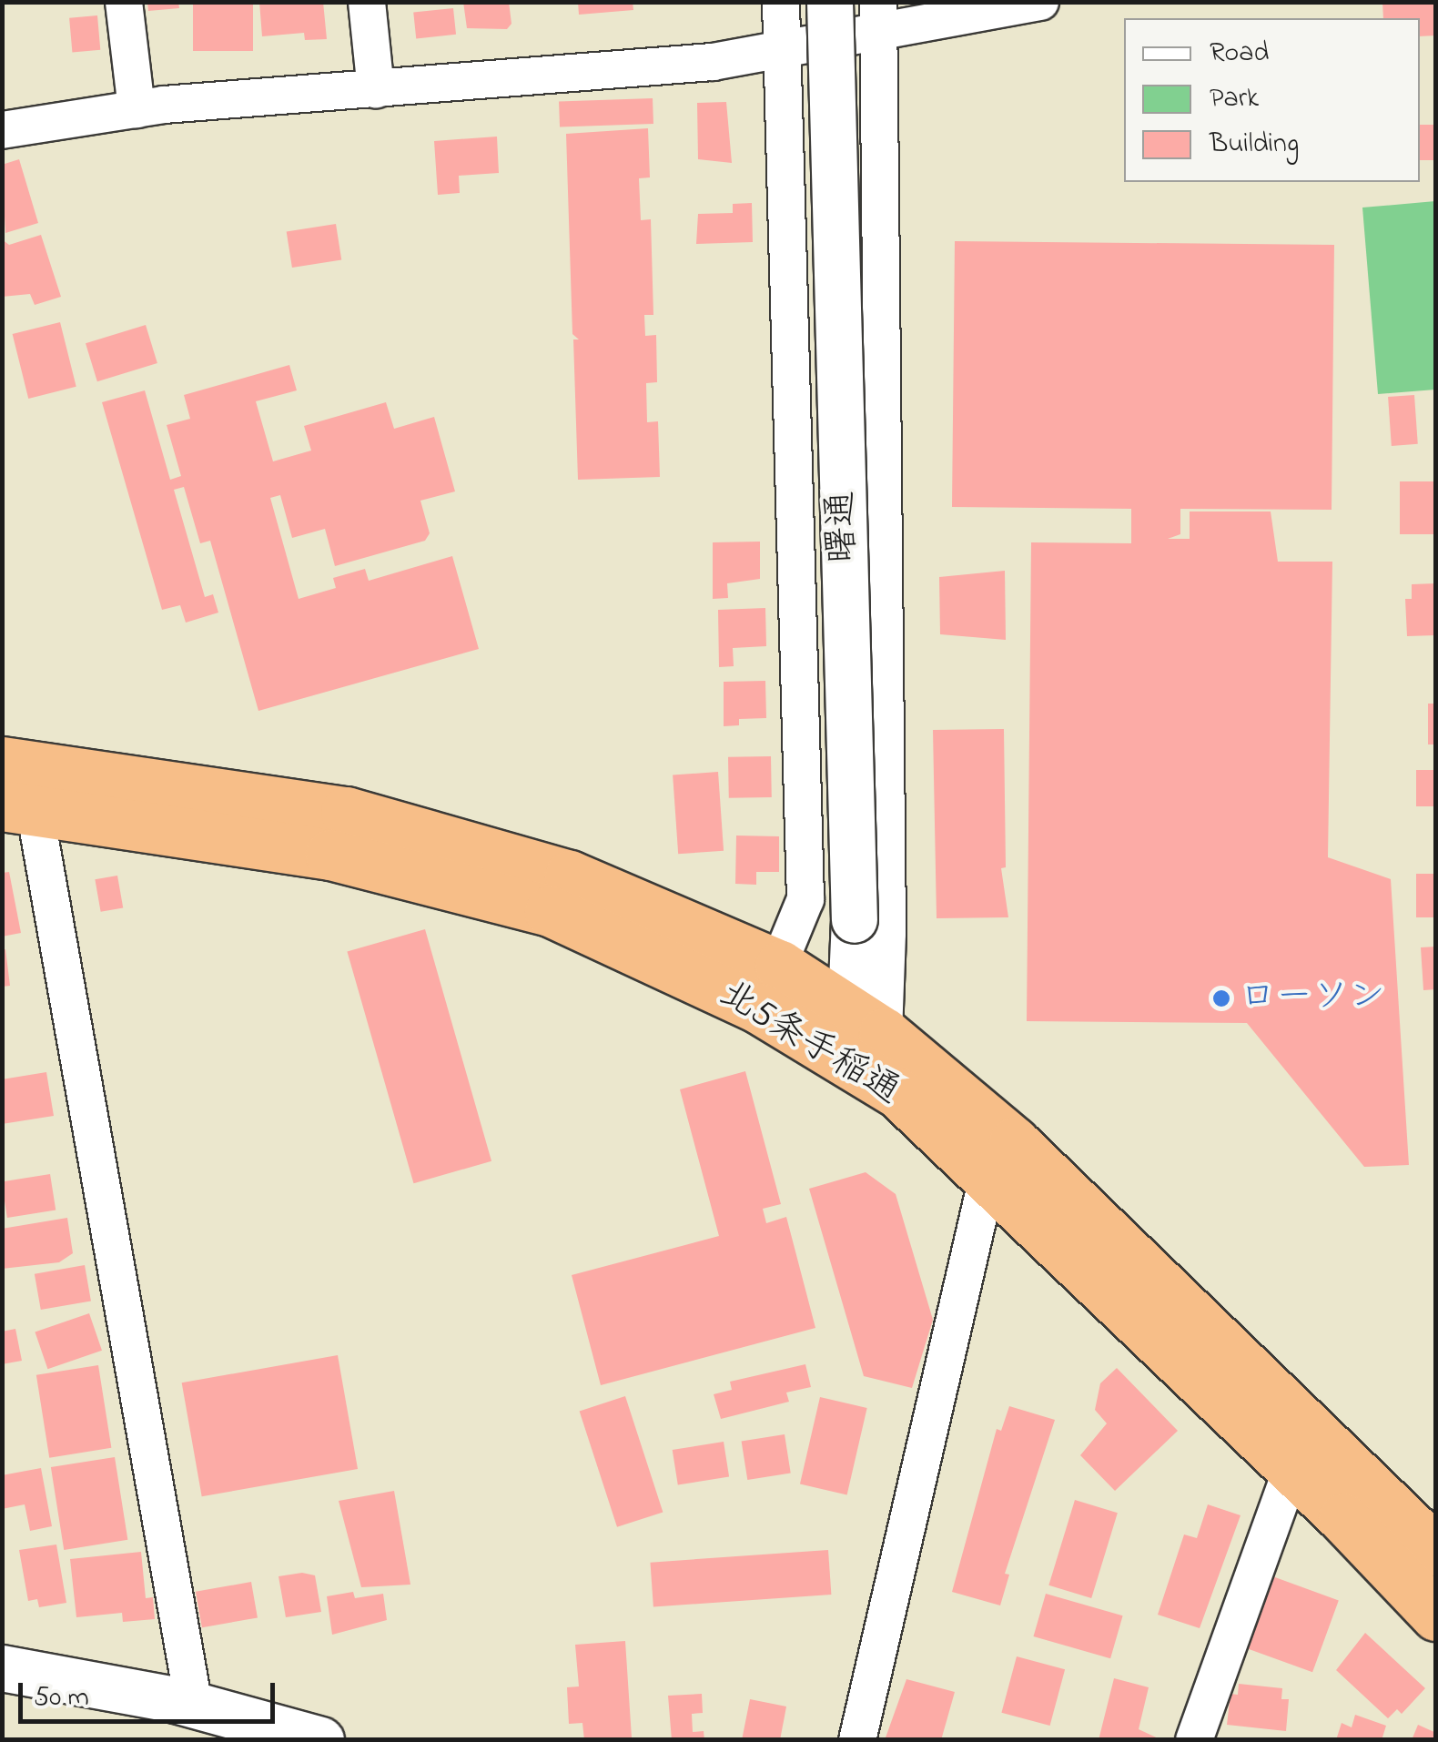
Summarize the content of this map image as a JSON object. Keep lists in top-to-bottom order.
{
  "streets": {
    "highway": ["北5条手稲通"],
    "street": ["曙通"]
  },
  "crossings": [
    ["曙通", "北5条手稲通"]
  ],
  "places": ["ローソン"],
  "legend": ["Road", "Park", "Building"],
  "scale_bar": "50 m"
}
